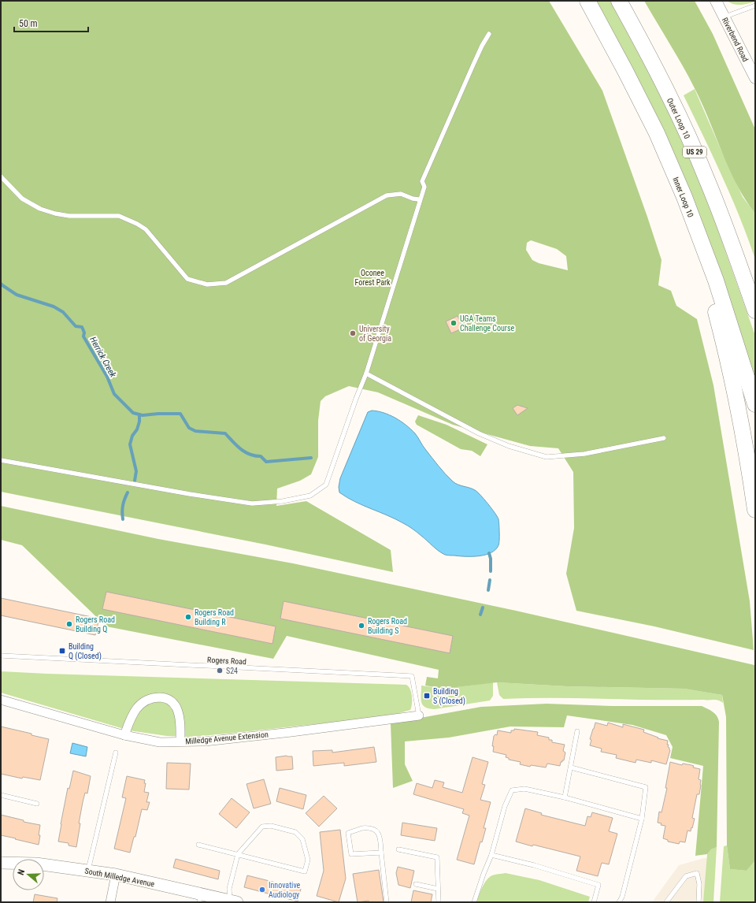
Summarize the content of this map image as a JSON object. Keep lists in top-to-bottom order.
{
  "streets": {
    "highway": ["Outer Loop 10", "US 29", "Inner Loop 10"],
    "main road": ["South Milledge Avenue"],
    "street": ["Riverbend Road", "Milledge Avenue Extension"],
    "lane": ["Rogers Road"]
  },
  "crossings": [
    ["Rogers Road", "Milledge Avenue Extension"]
  ],
  "water": ["Herrick Creek"],
  "parks": ["Oconee Forest Park"],
  "places": {
    "other": [
      "UGA Teams Challenge Course",
      "University of Georgia",
      "Rogers Road Building R",
      "Rogers Road Building Q",
      "Rogers Road Building S",
      "S24",
      "Innovative Audiology"
    ],
    "transit": ["Building Q (Closed)", "Building S (Closed)"]
  },
  "scale_bar": "50 m",
  "north": "left"
}
